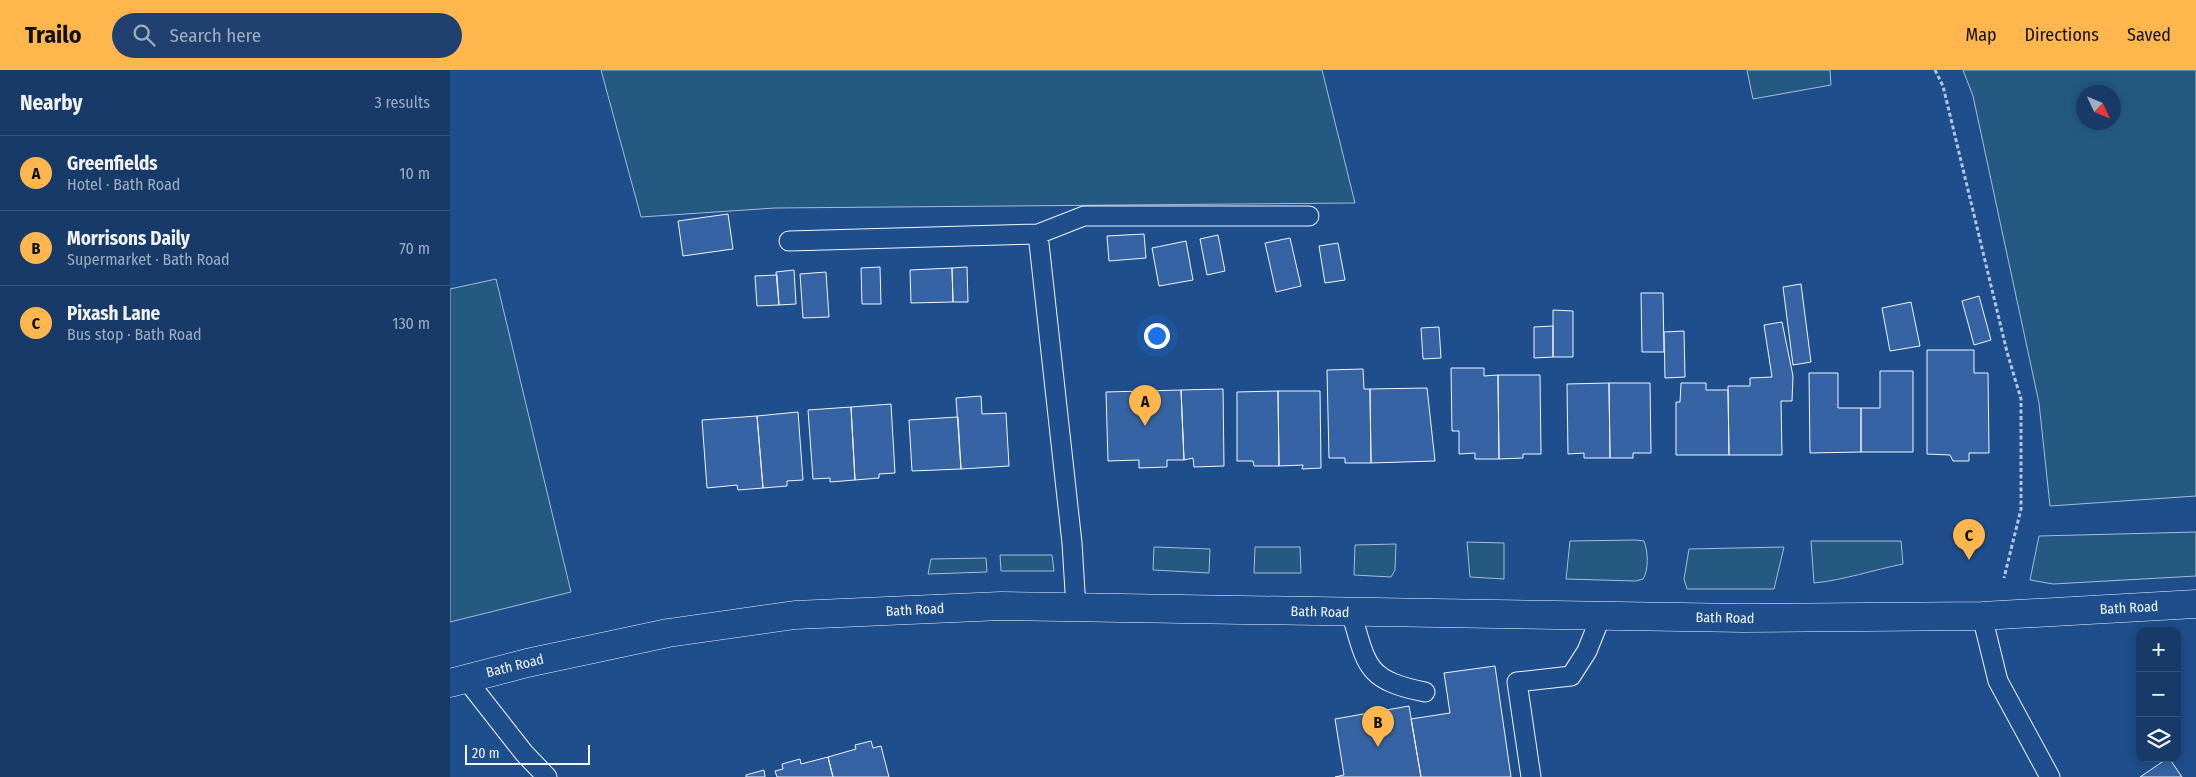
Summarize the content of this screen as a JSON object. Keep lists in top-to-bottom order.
{
  "streets": {
    "highway": ["Bath Road"]
  },
  "scale_bar": "20 m",
  "north": "bottom right",
  "page": {
    "header": "Trailo",
    "search": "Search here",
    "nav": ["Map", "Directions", "Saved"],
    "heading": ["Nearby", "3 results"],
    "list": [
      {
        "mark": "A",
        "name": "Greenfields",
        "note": "Hotel · Bath Road",
        "value": "10 m"
      },
      {
        "mark": "B",
        "name": "Morrisons Daily",
        "note": "Supermarket · Bath Road",
        "value": "70 m"
      },
      {
        "mark": "C",
        "name": "Pixash Lane",
        "note": "Bus stop · Bath Road",
        "value": "130 m"
      }
    ],
    "pins": ["A", "C", "B"],
    "map_buttons": ["+", "−"],
    "scale": "20 m"
  }
}
